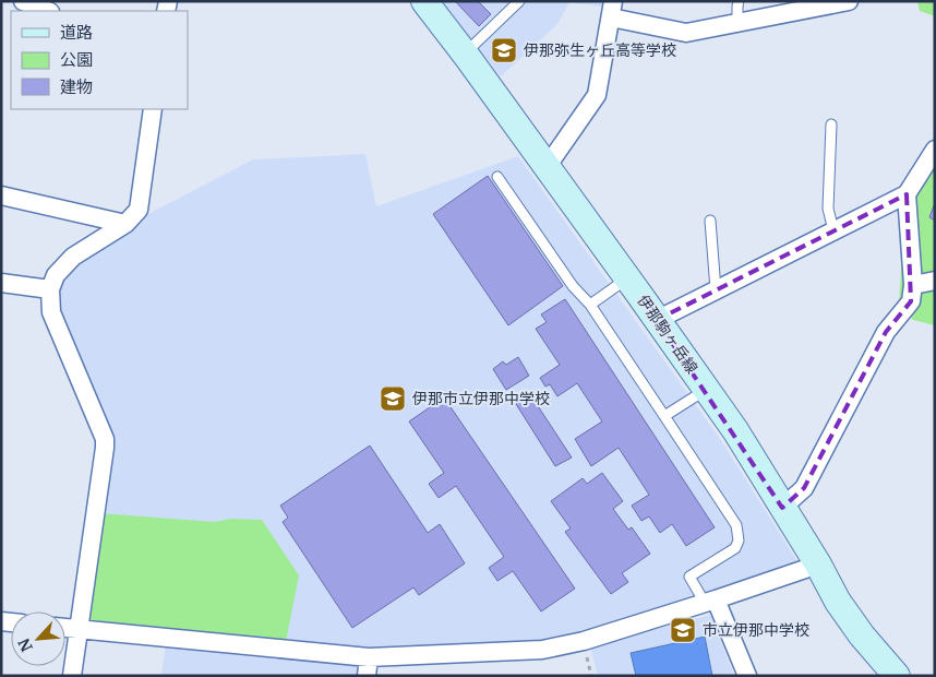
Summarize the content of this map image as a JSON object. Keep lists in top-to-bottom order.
{
  "streets": {
    "main road": ["伊那駒ヶ岳線"]
  },
  "places": {
    "school or university": ["伊那弥生ヶ丘高等学校", "伊那市立伊那中学校", "市立伊那中学校"]
  },
  "legend": ["道路", "公園", "建物"],
  "north": "bottom left"
}
